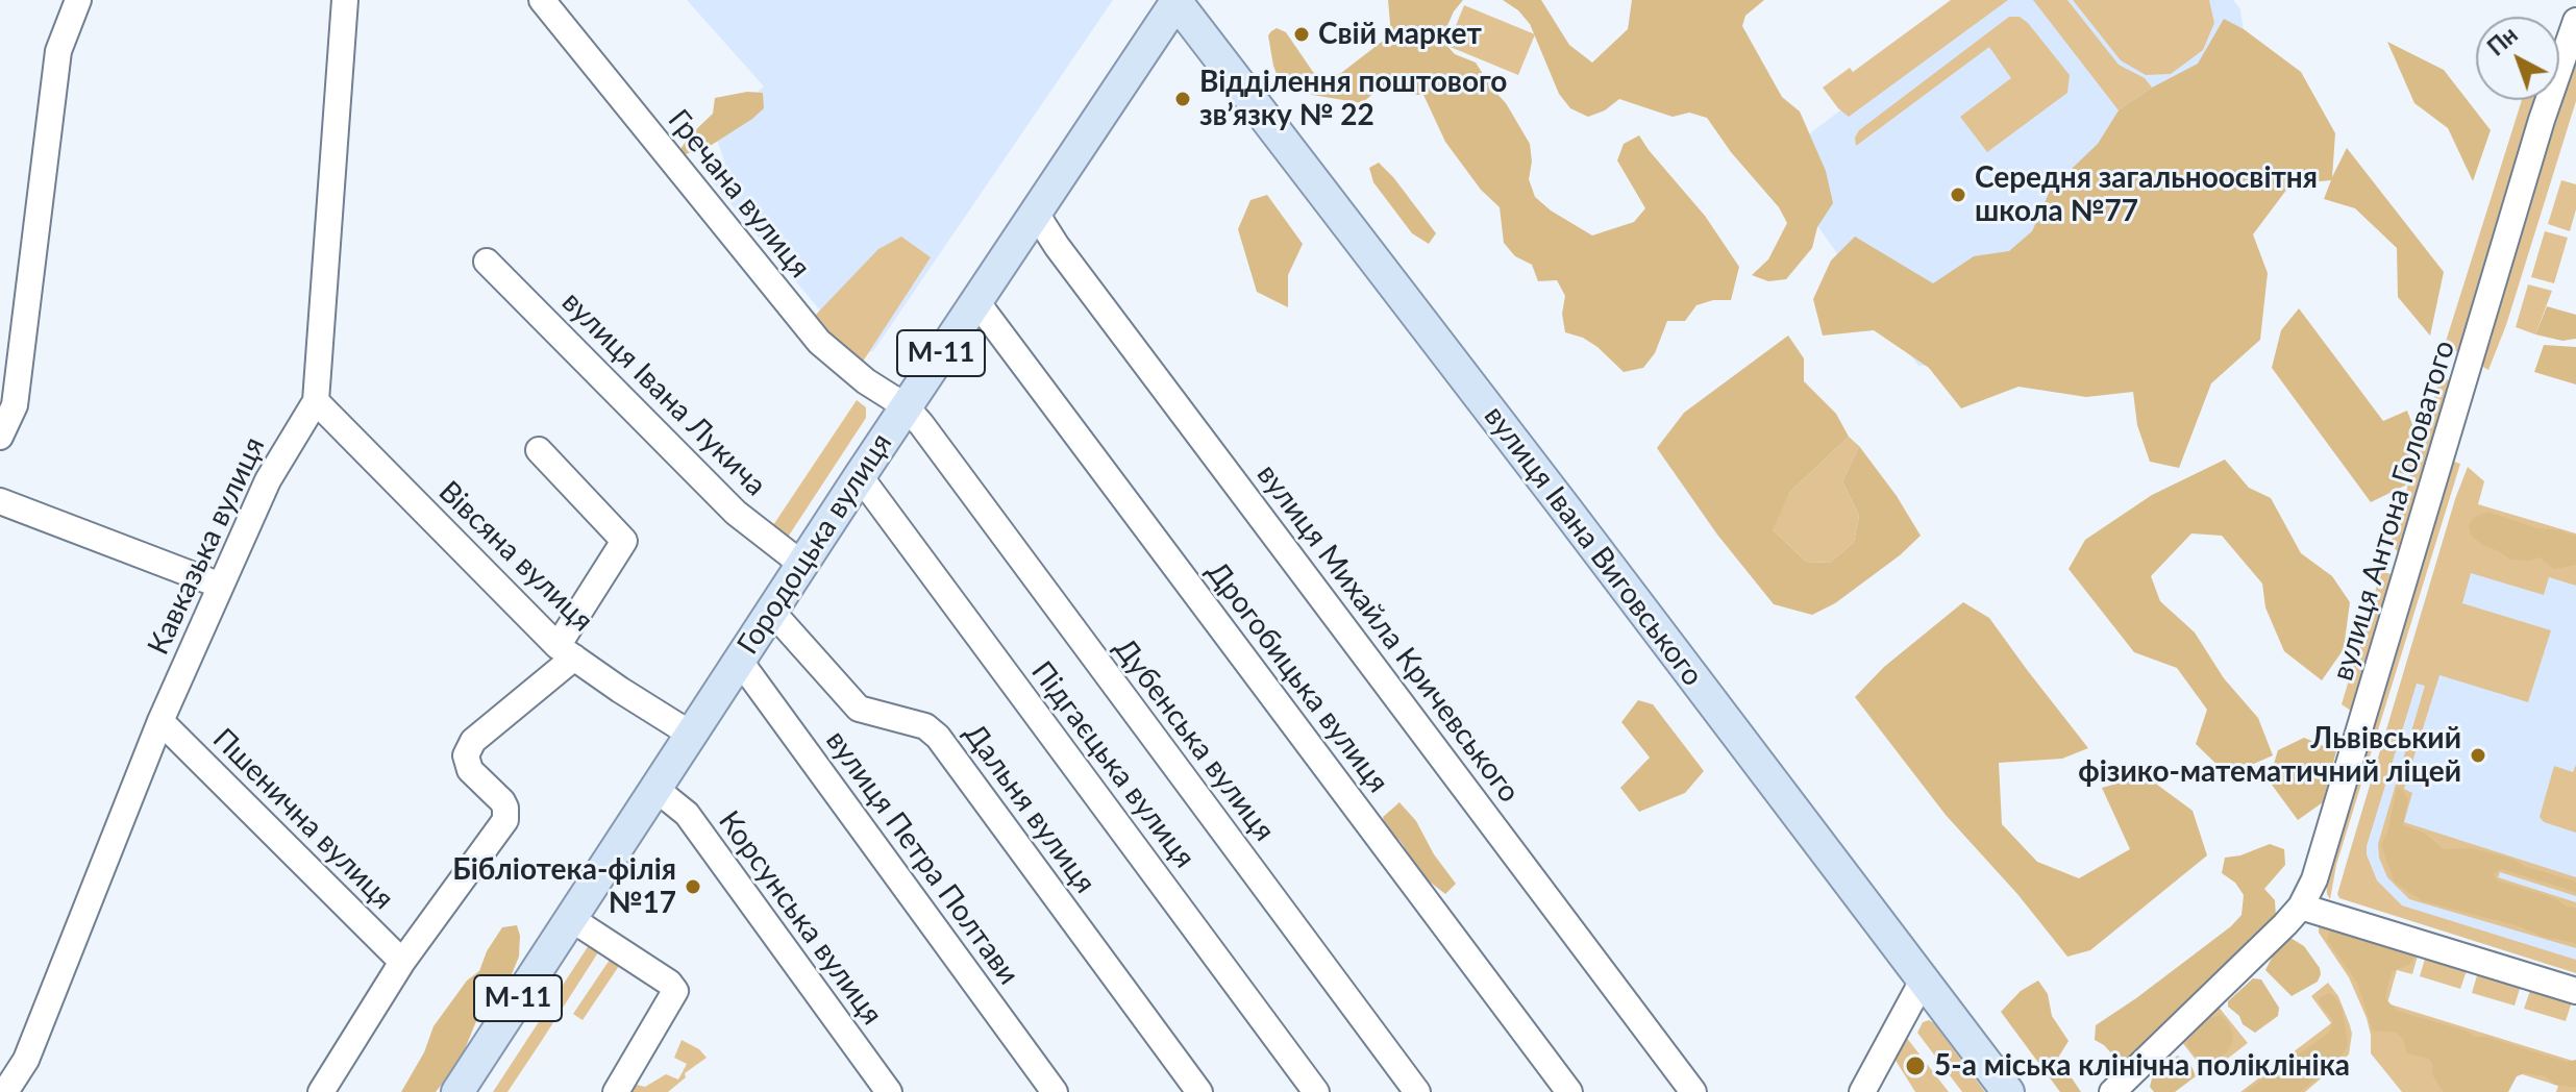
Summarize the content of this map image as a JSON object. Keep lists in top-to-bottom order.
{
  "streets": {
    "main road": ["М-11", "Городоцька вулиця", "вулиця Івана Виговського"],
    "street": [
      "Гречана вулиця",
      "вулиця Івана Лукича",
      "вулиця Антона Головатого",
      "Кавказька вулиця",
      "Вівсяна вулиця",
      "вулиця Михайла Кричевського",
      "Дрогобицька вулиця",
      "Дубенська вулиця",
      "Підгаєцька вулиця",
      "Дальня вулиця",
      "Пшенична вулиця",
      "вулиця Петра Полтави",
      "Корсунська вулиця"
    ]
  },
  "crossings": [
    ["Гречана вулиця", "Городоцька вулиця"],
    ["Гречана вулиця", "Дубенська вулиця"],
    ["вулиця Івана Лукича", "Городоцька вулиця"],
    ["Городоцька вулиця", "вулиця Івана Виговського"],
    ["Городоцька вулиця", "Вівсяна вулиця"],
    ["Городоцька вулиця", "вулиця Михайла Кричевського"],
    ["Городоцька вулиця", "Дрогобицька вулиця"],
    ["Городоцька вулиця", "Дубенська вулиця"],
    ["Городоцька вулиця", "Підгаєцька вулиця"],
    ["Городоцька вулиця", "Дальня вулиця"],
    ["Городоцька вулиця", "вулиця Петра Полтави"],
    ["Городоцька вулиця", "Корсунська вулиця"],
    ["Кавказька вулиця", "Вівсяна вулиця"],
    ["Кавказька вулиця", "Пшенична вулиця"]
  ],
  "places": [
    "Свій маркет",
    "Відділення поштового зв’язку № 22",
    "Середня загальноосвітня школа №77",
    "Львівський фізико-математичний ліцей",
    "Бібліотека-філія №17",
    "5-а міська клінічна поліклініка"
  ],
  "north": "top left"
}
